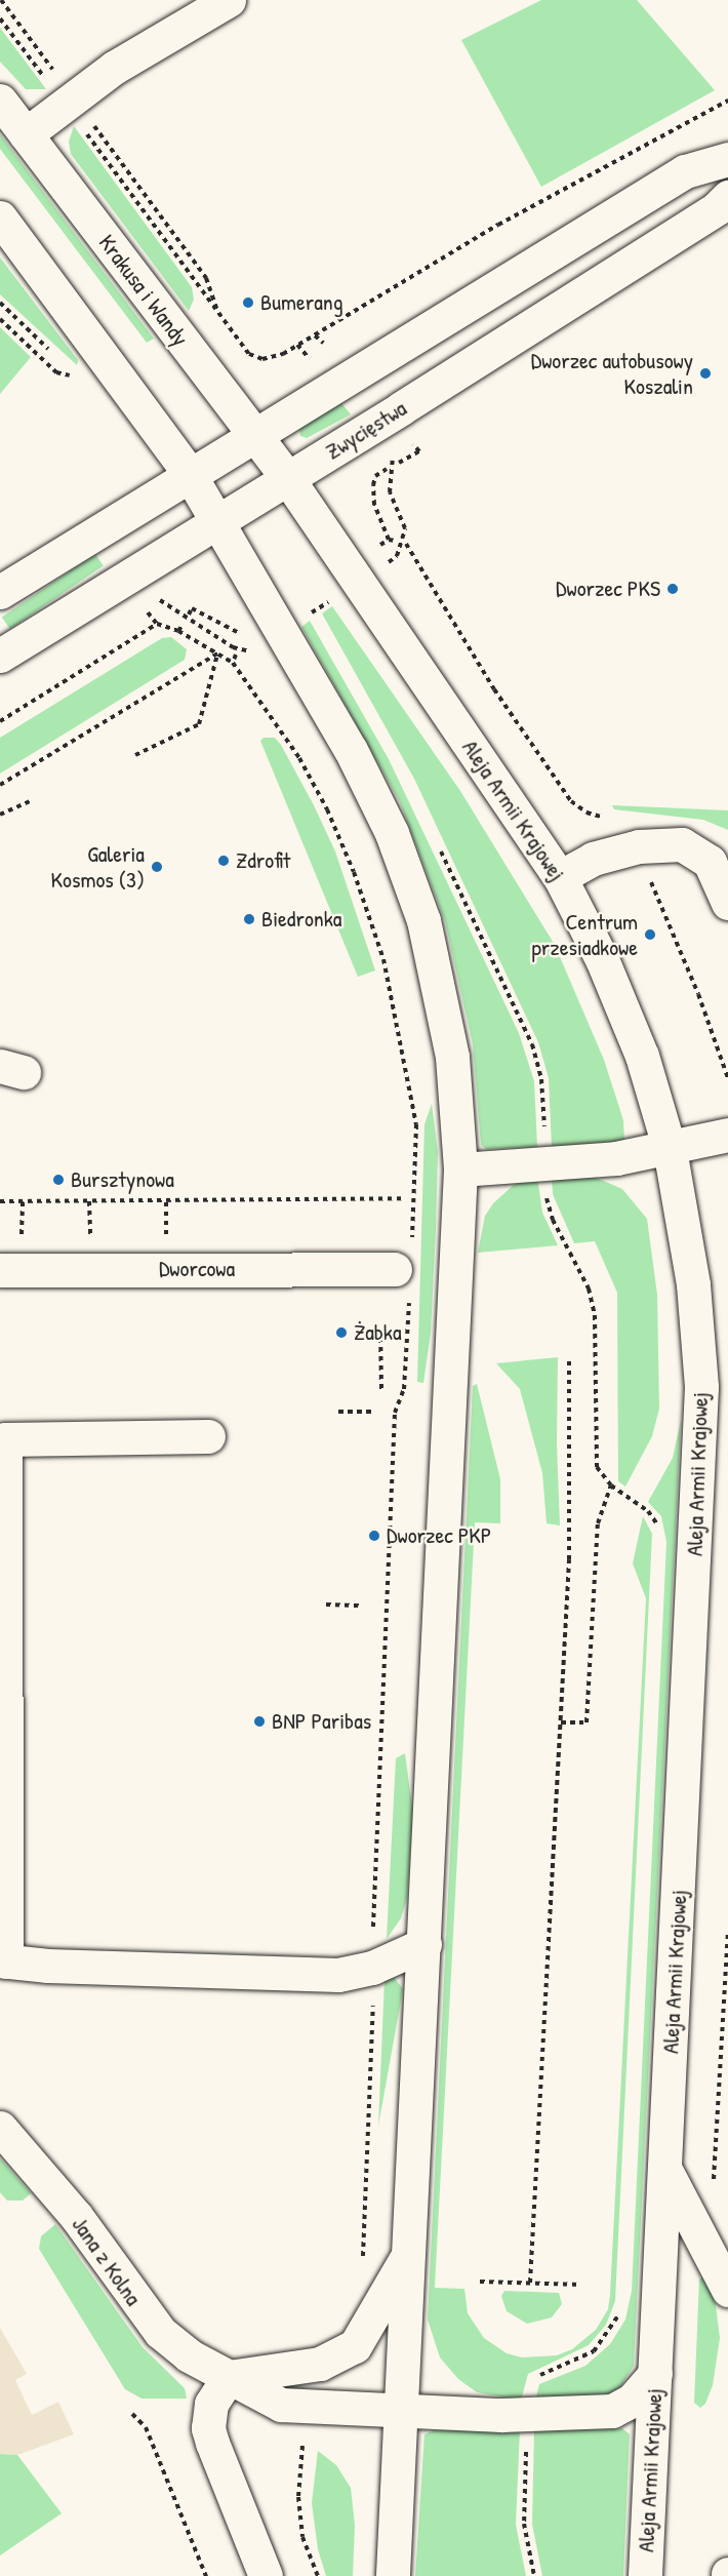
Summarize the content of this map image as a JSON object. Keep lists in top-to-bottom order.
{
  "streets": {
    "street": [
      "Krakusa i Wandy",
      "Zwycięstwa",
      "Aleja Armii Krajowej",
      "Dworcowa",
      "Jana z Kolna"
    ]
  },
  "crossings": [
    ["Krakusa i Wandy", "Zwycięstwa"],
    ["Krakusa i Wandy", "Aleja Armii Krajowej"],
    ["Zwycięstwa", "Aleja Armii Krajowej"],
    ["Aleja Armii Krajowej", "Jana z Kolna"]
  ],
  "places": [
    "Bumerang",
    "Dworzec autobusowy Koszalin",
    "Dworzec PKS",
    "Zdrofit",
    "Galeria Kosmos (3)",
    "Biedronka",
    "Centrum przesiadkowe",
    "Bursztynowa",
    "Żabka",
    "Dworzec PKP",
    "BNP Paribas"
  ]
}
